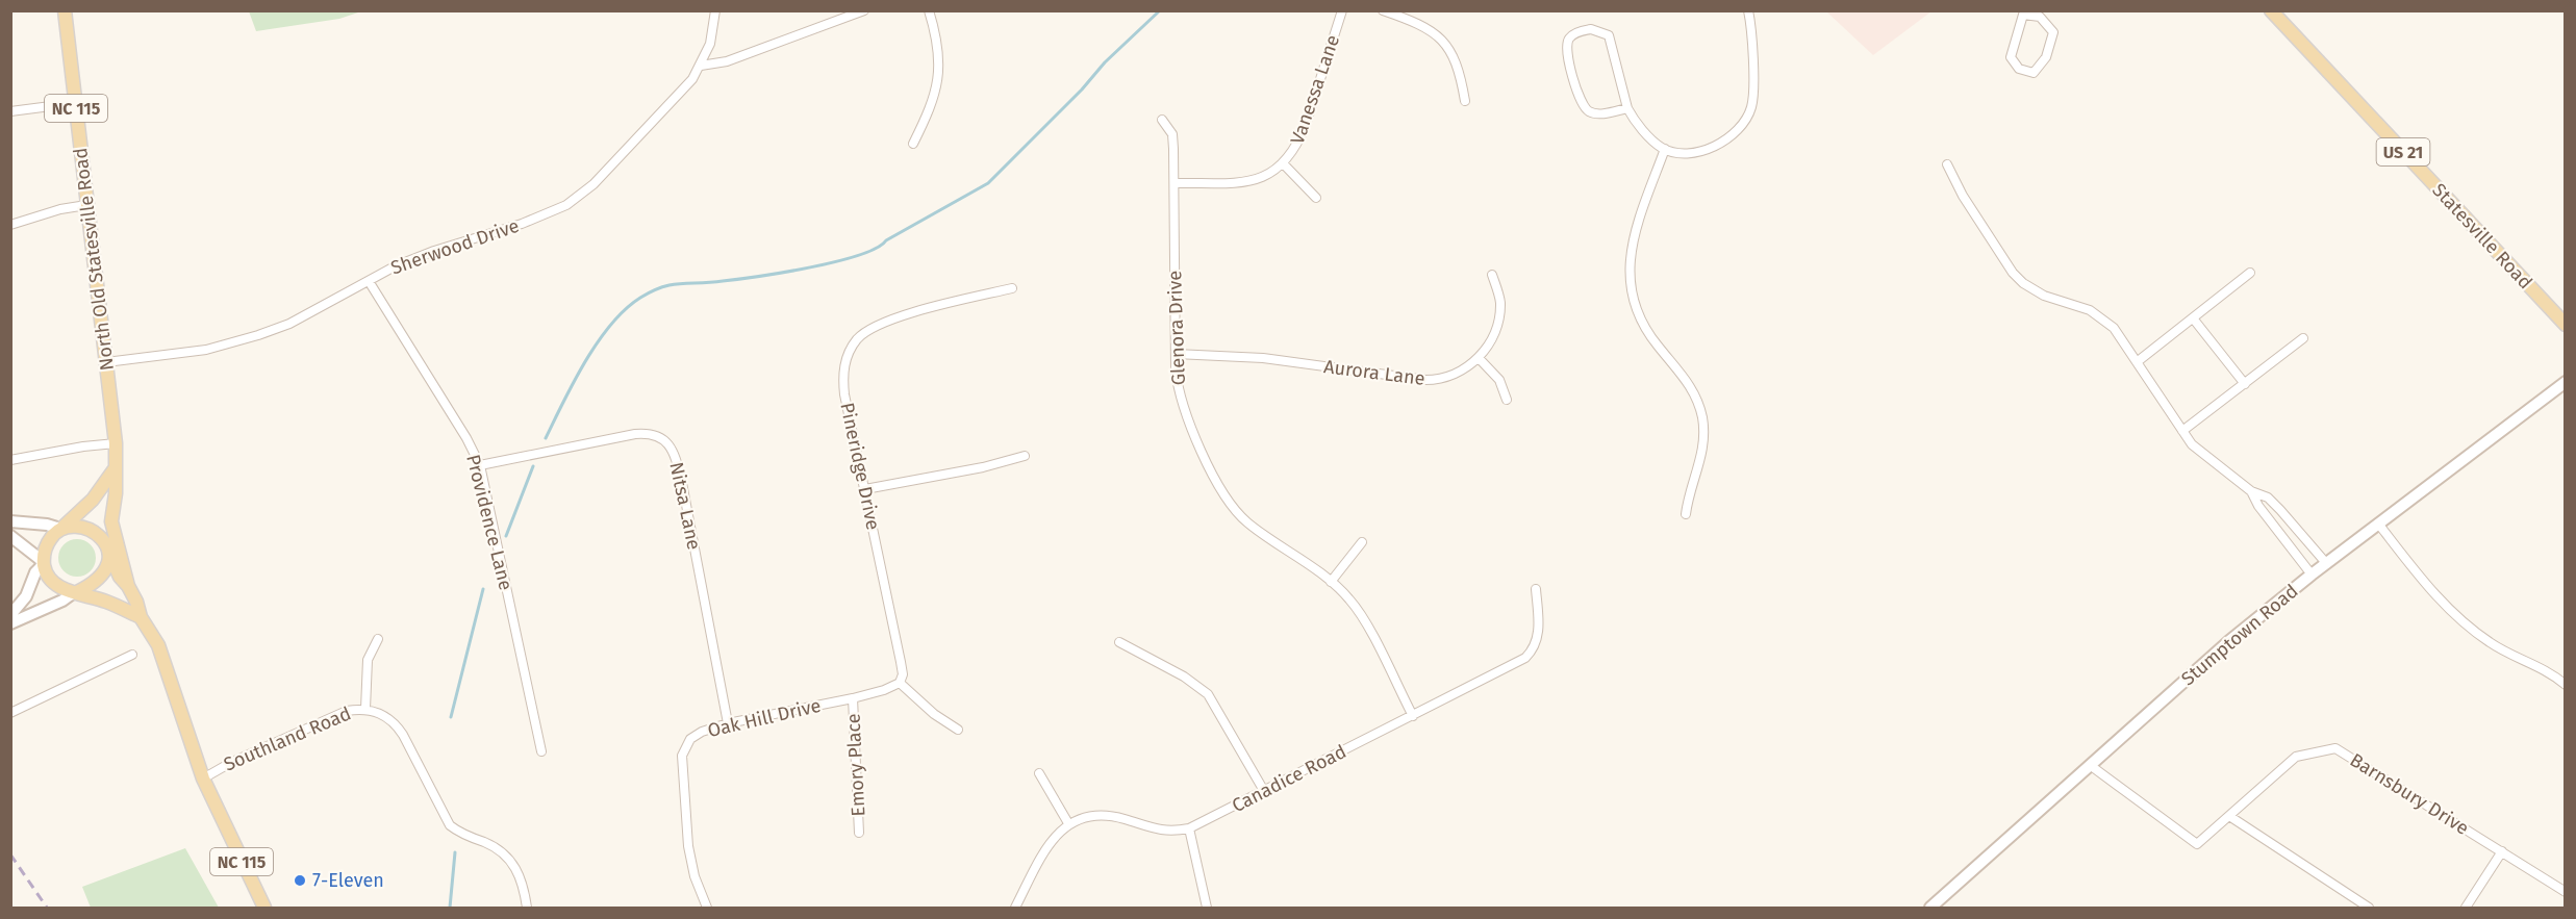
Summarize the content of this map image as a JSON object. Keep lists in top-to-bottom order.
{
  "streets": {
    "main road": [
      "NC 115",
      "US 21",
      "Statesville Road",
      "North Old Statesville Road"
    ],
    "street": [
      "Vanessa Lane",
      "Sherwood Drive",
      "Glenora Drive",
      "Aurora Lane",
      "Pineridge Drive",
      "Nitsa Lane",
      "Providence Lane",
      "Stumptown Road",
      "Oak Hill Drive",
      "Southland Road",
      "Emory Place",
      "Canadice Road",
      "Barnsbury Drive"
    ]
  },
  "crossings": [
    ["Vanessa Lane", "Glenora Drive"],
    ["Sherwood Drive", "North Old Statesville Road"],
    ["Sherwood Drive", "Providence Lane"],
    ["North Old Statesville Road", "Southland Road"],
    ["Glenora Drive", "Aurora Lane"],
    ["Glenora Drive", "Canadice Road"],
    ["Pineridge Drive", "Oak Hill Drive"],
    ["Nitsa Lane", "Providence Lane"],
    ["Nitsa Lane", "Oak Hill Drive"],
    ["Stumptown Road", "Barnsbury Drive"],
    ["Oak Hill Drive", "Emory Place"]
  ],
  "places": ["7-Eleven"]
}
